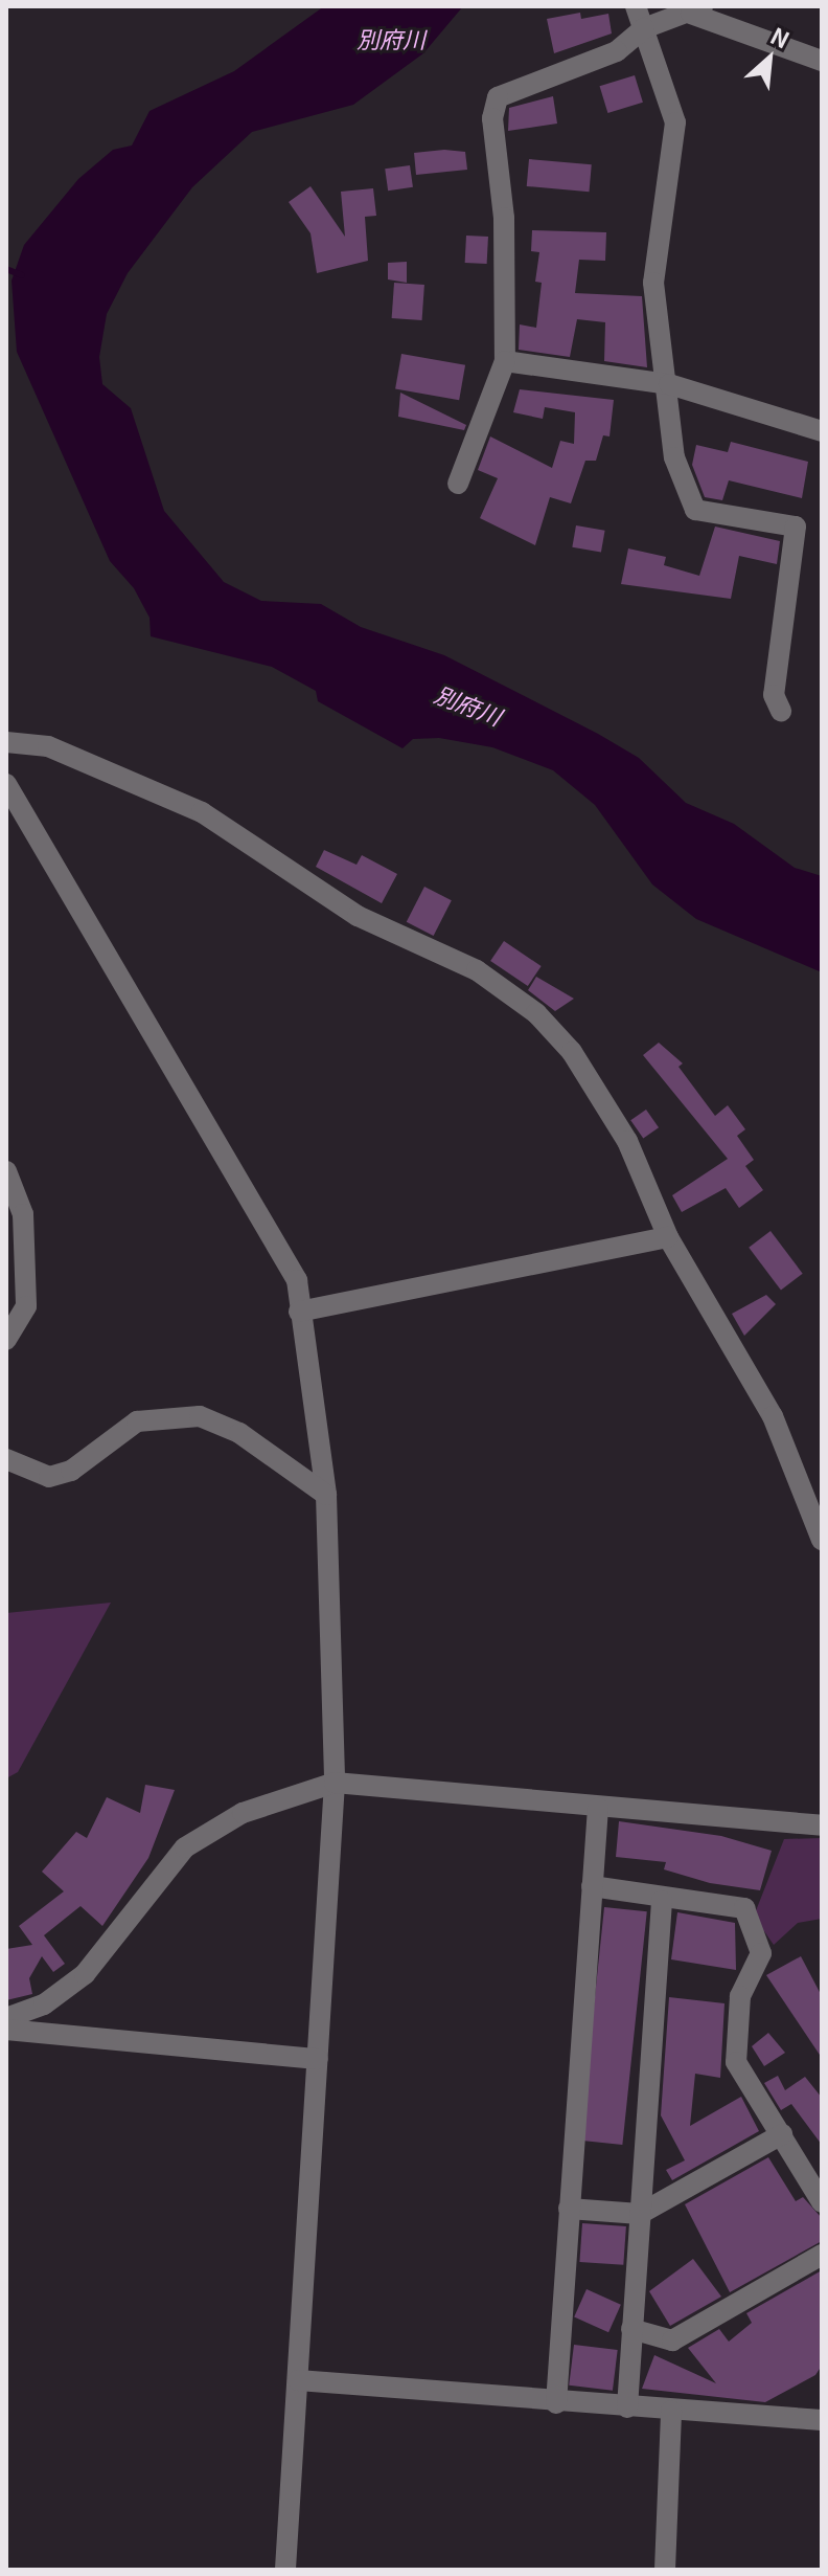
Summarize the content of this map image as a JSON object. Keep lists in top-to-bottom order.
{
  "water": ["別府川"],
  "north": "top right"
}
